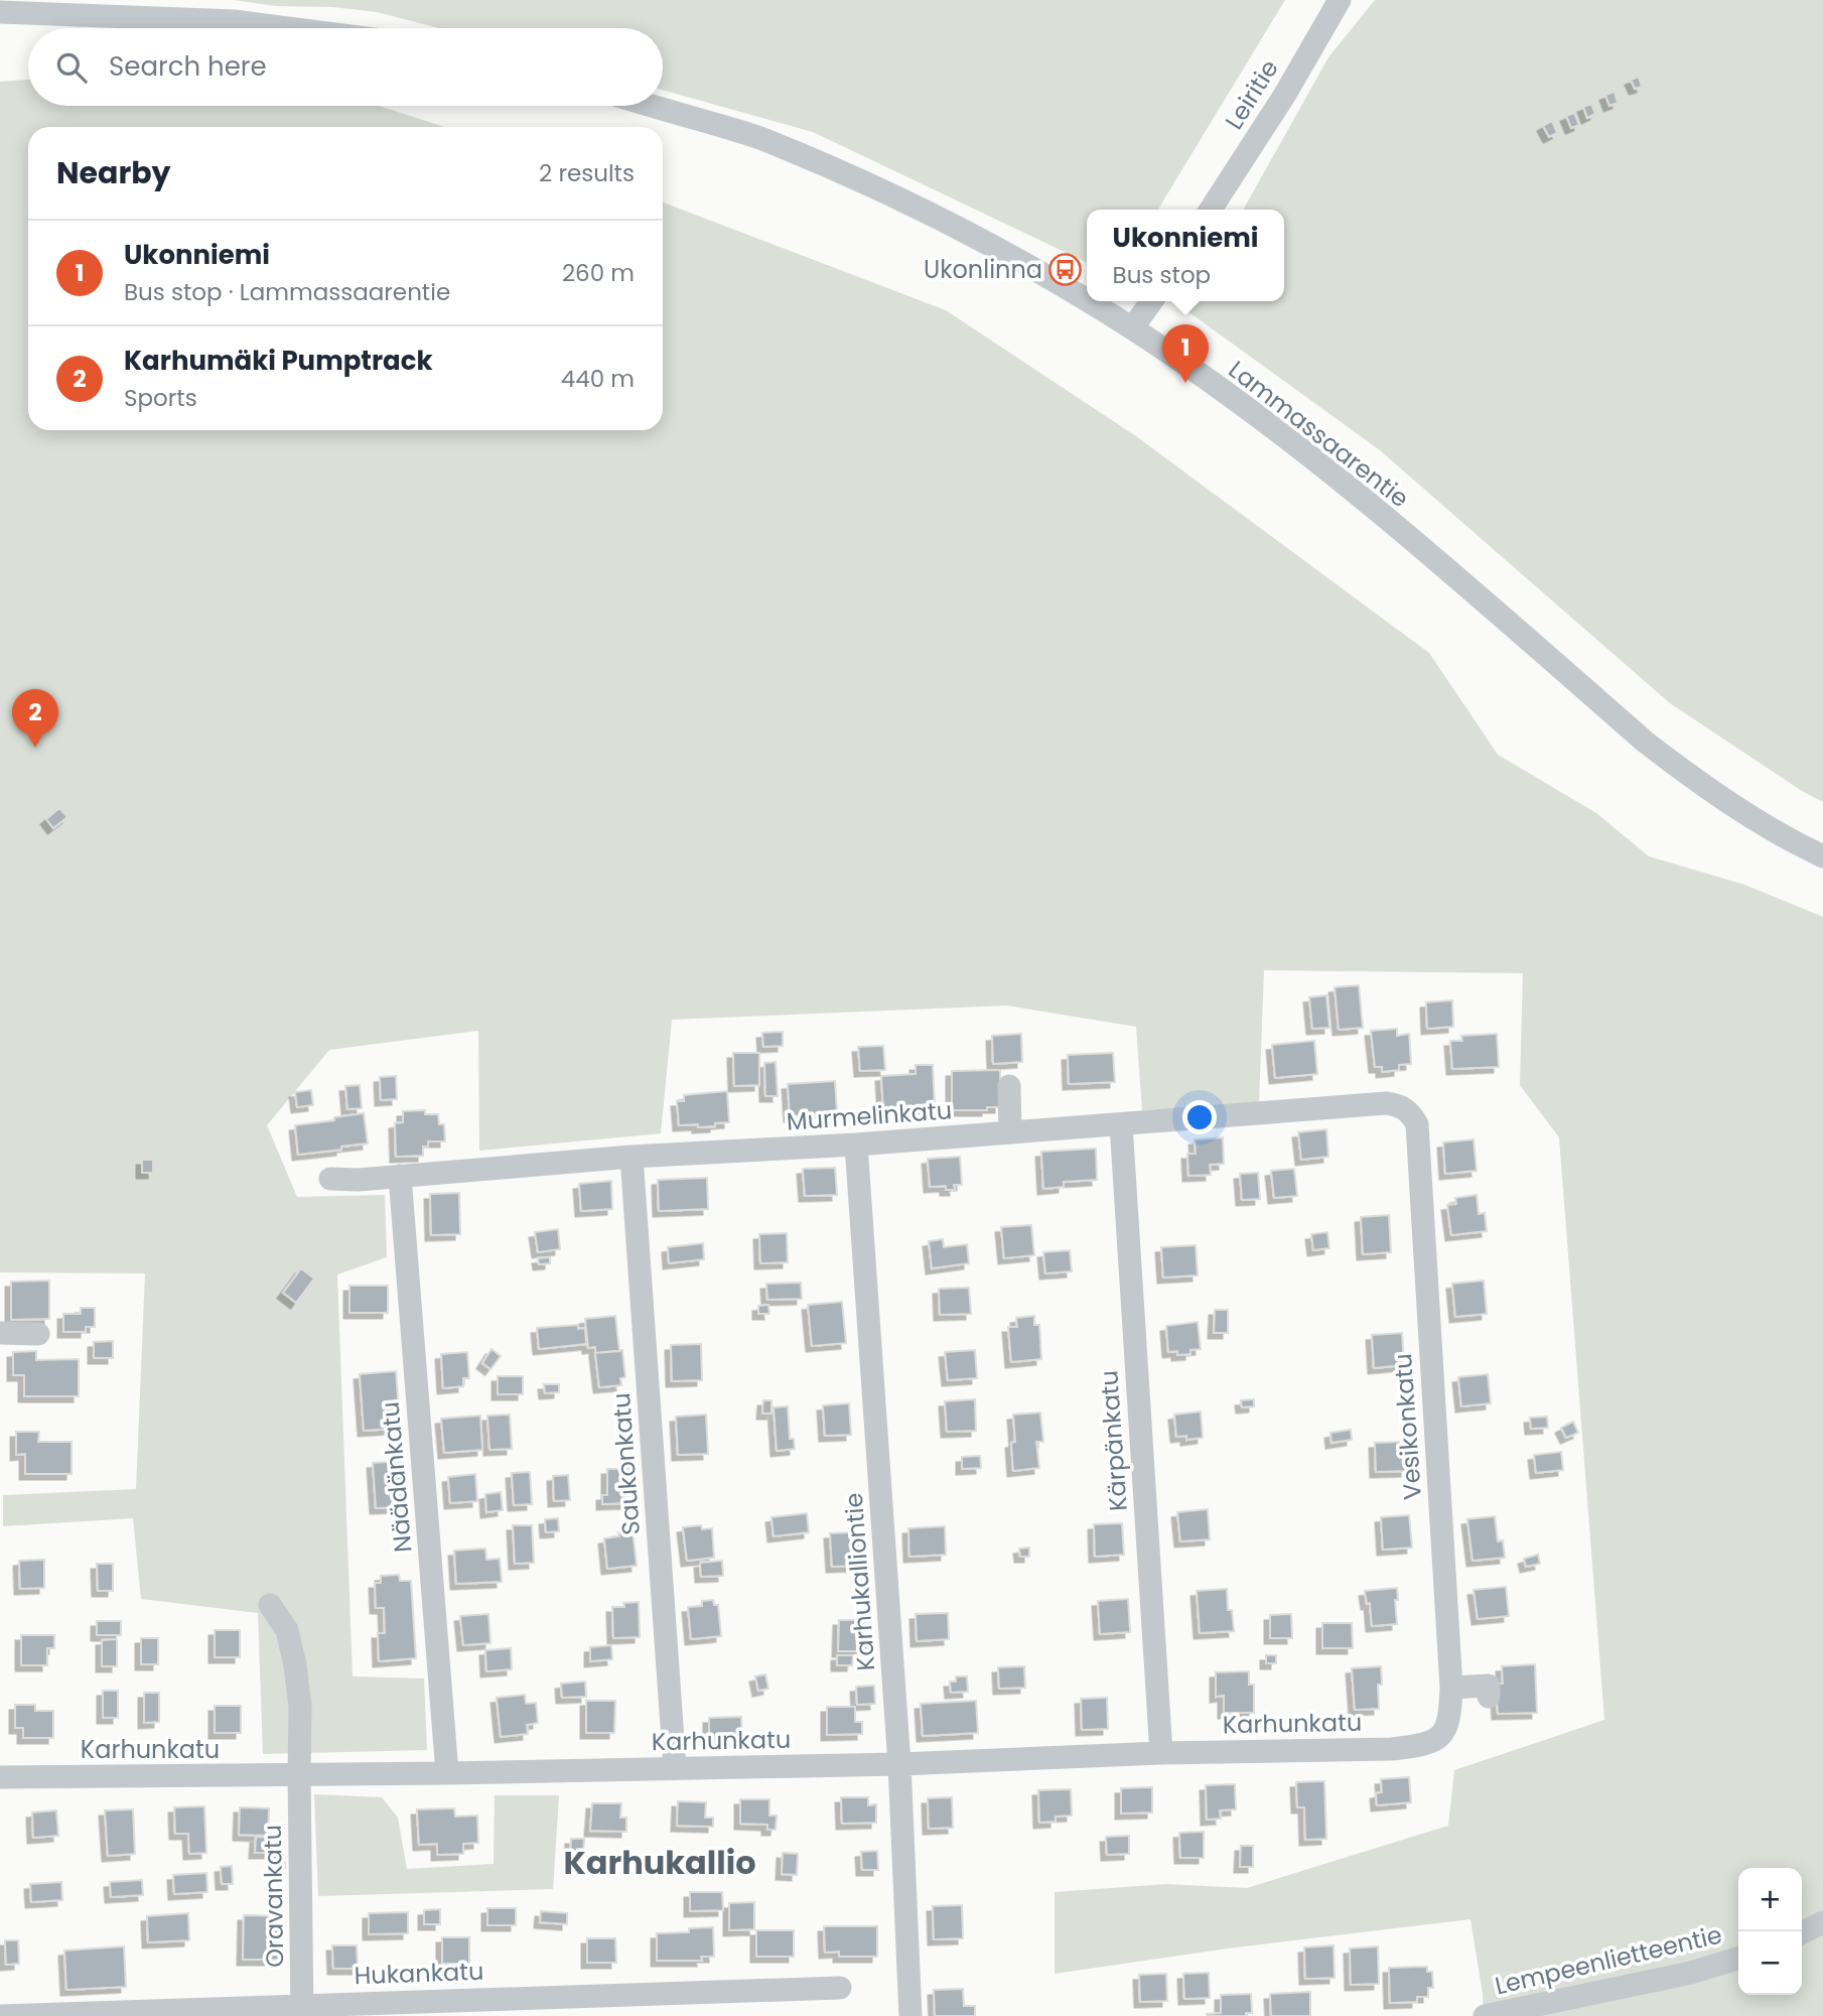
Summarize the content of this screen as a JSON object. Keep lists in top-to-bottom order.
{
  "streets": {
    "street": [
      "Leiritie",
      "Lammassaarentie",
      "Murmelinkatu",
      "Vesikonkatu",
      "Kärpänkatu",
      "Saukonkatu",
      "Näädänkatu",
      "Karhukalliontie",
      "Karhunkatu",
      "Oravankatu",
      "Lempeenlietteentie",
      "Hukankatu"
    ]
  },
  "crossings": [
    ["Murmelinkatu", "Vesikonkatu"],
    ["Murmelinkatu", "Kärpänkatu"],
    ["Murmelinkatu", "Saukonkatu"],
    ["Murmelinkatu", "Näädänkatu"],
    ["Murmelinkatu", "Karhukalliontie"],
    ["Vesikonkatu", "Karhunkatu"],
    ["Kärpänkatu", "Karhunkatu"],
    ["Saukonkatu", "Karhunkatu"],
    ["Näädänkatu", "Karhunkatu"],
    ["Karhukalliontie", "Karhunkatu"],
    ["Karhunkatu", "Oravankatu"],
    ["Oravankatu", "Hukankatu"]
  ],
  "districts": ["Karhukallio"],
  "places": {
    "bus stop": ["Ukonlinna"]
  },
  "page": {
    "search": "Search here",
    "heading": ["Nearby", "2 results"],
    "popup": ["Ukonniemi", "Bus stop"],
    "list": [
      {
        "mark": "1",
        "name": "Ukonniemi",
        "note": "Bus stop · Lammassaarentie",
        "value": "260 m"
      },
      {
        "mark": "2",
        "name": "Karhumäki Pumptrack",
        "note": "Sports",
        "value": "440 m"
      }
    ],
    "pins": ["1", "2"],
    "map_buttons": ["+", "−"]
  }
}
